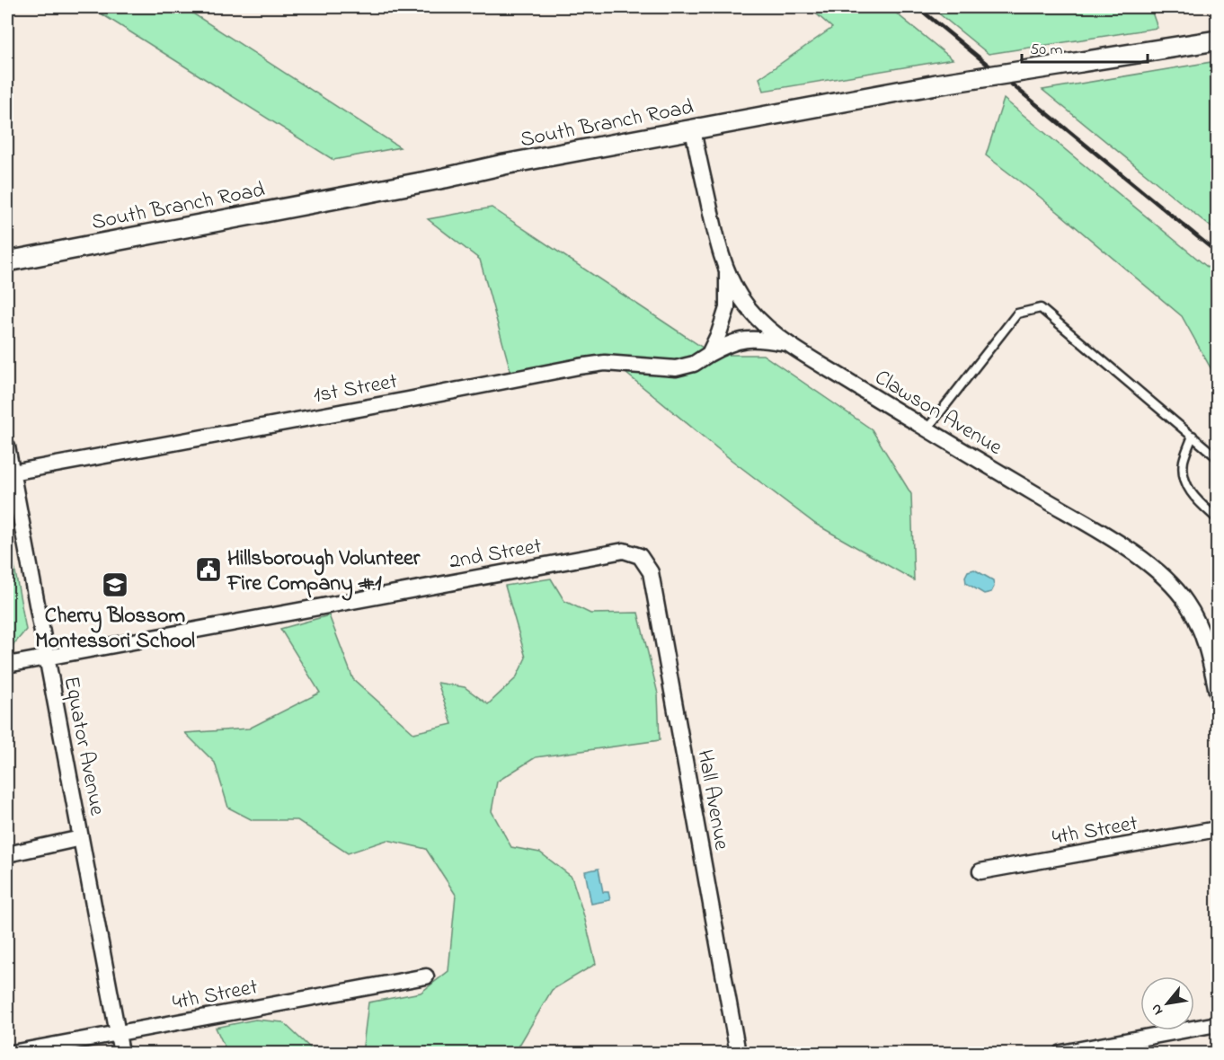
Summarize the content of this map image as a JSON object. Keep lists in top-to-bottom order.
{
  "streets": {
    "street": [
      "South Branch Road",
      "1st Street",
      "Clawson Avenue",
      "2nd Street",
      "Equator Avenue",
      "Hall Avenue",
      "4th Street"
    ]
  },
  "crossings": [
    ["South Branch Road", "Clawson Avenue"],
    ["1st Street", "Clawson Avenue"],
    ["1st Street", "Equator Avenue"],
    ["2nd Street", "Equator Avenue"],
    ["2nd Street", "Hall Avenue"],
    ["Equator Avenue", "4th Street"]
  ],
  "places": {
    "public building": ["Hillsborough Volunteer Fire Company #1"],
    "school or university": ["Cherry Blossom Montessori School"]
  },
  "scale_bar": "50 m",
  "north": "bottom left"
}
